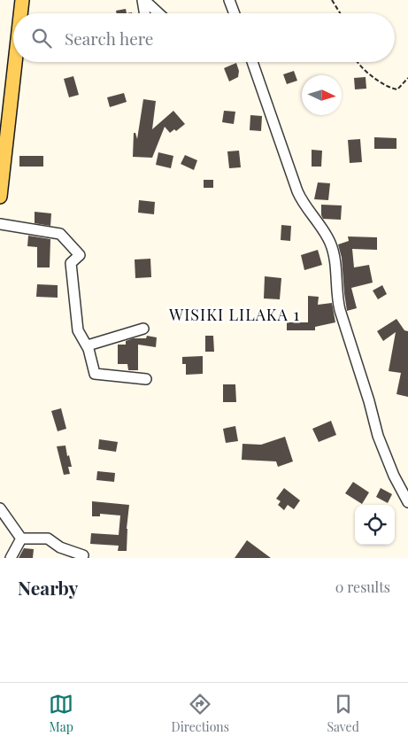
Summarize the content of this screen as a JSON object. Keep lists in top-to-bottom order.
{
  "districts": ["WISIKI LILAKA 1"],
  "north": "right",
  "page": {
    "search": "Search here",
    "heading": ["Nearby", "0 results"],
    "nav": ["Map", "Directions", "Saved"]
  }
}
